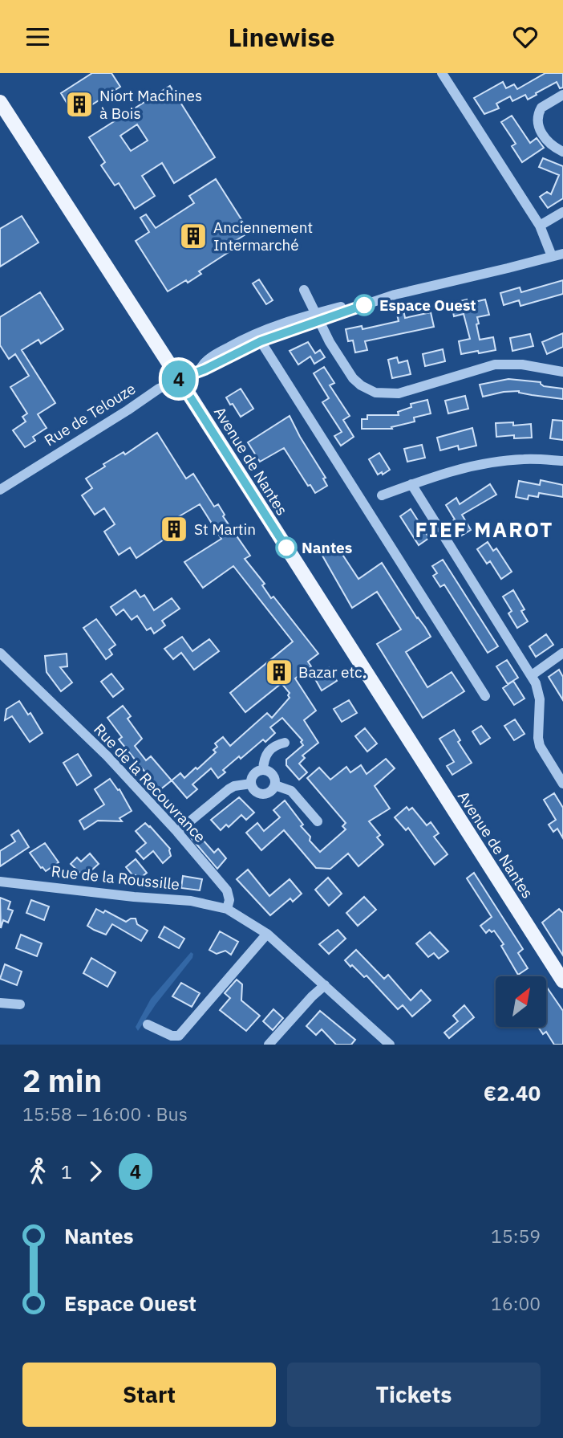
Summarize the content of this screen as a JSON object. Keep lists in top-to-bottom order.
{
  "streets": {
    "main road": ["Avenue de Nantes"],
    "street": ["Rue de Telouze", "Rue de la Recouvrance", "Rue de la Roussille"]
  },
  "crossings": [
    ["Rue de Telouze", "Avenue de Nantes"],
    ["Rue de la Recouvrance", "Rue de la Roussille"]
  ],
  "districts": ["FIEF MAROT"],
  "places": {
    "building": [
      "Niort Machines à Bois",
      "Anciennement Intermarché",
      "St Martin",
      "Bazar etc."
    ],
    "other": ["Espace Ouest", "Nantes"]
  },
  "lines": ["bus line 4"],
  "north": "top right",
  "page": {
    "header": "Linewise",
    "on_map": "4",
    "heading": ["2 min", "15:58 – 16:00 · Bus", "€2.40"],
    "legs": ["1", "4"],
    "list": [
      {
        "name": "Nantes",
        "value": "15:59"
      },
      {
        "name": "Espace Ouest",
        "value": "16:00"
      }
    ],
    "buttons": ["Start", "Tickets"]
  }
}
